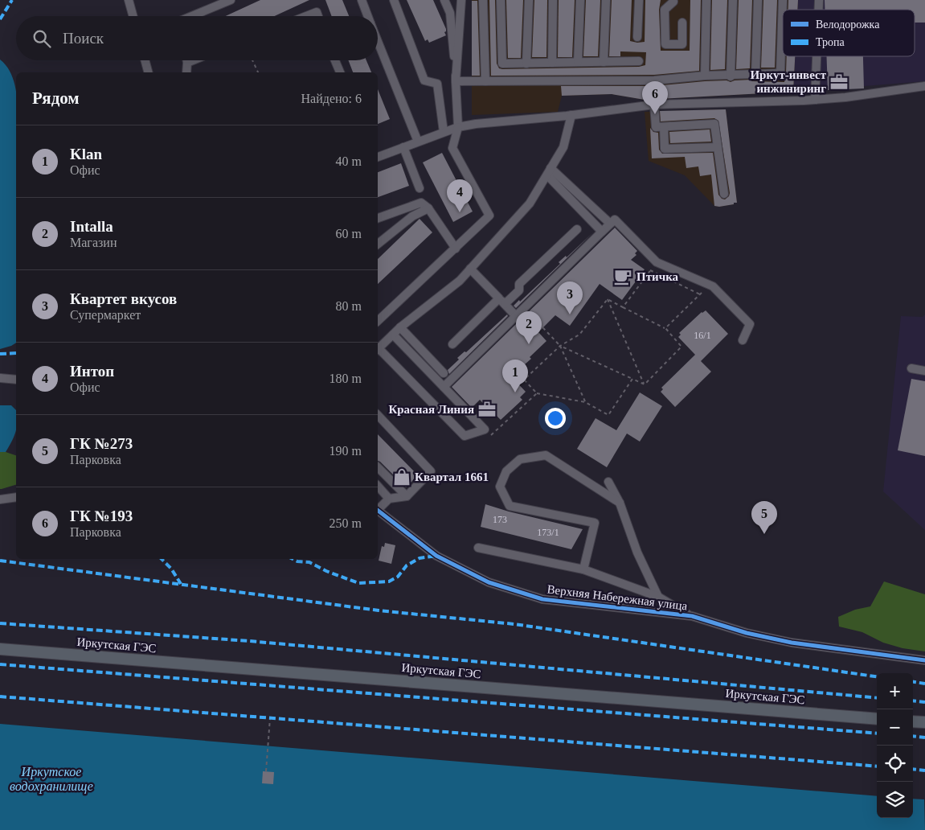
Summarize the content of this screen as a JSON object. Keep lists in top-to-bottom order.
{
  "streets": {
    "main road": ["Иркутская ГЭС"],
    "street": ["Верхняя Набережная улица"]
  },
  "water": ["Иркутское водохранилище"],
  "places": {
    "office": ["Иркут-инвест инжиниринг", "Красная Линия"],
    "cafe": ["Птичка"],
    "shop": ["Квартал 1661"]
  },
  "house_numbers": ["16/1", "173", "173/1"],
  "legend": ["Велодорожка", "Тропа"],
  "page": {
    "search": "Поиск",
    "heading": ["Рядом", "Найдено: 6"],
    "pins": [
      "6",
      "4",
      "3",
      "2",
      "1",
      "5"
    ],
    "list": [
      {
        "mark": "1",
        "name": "Klan",
        "note": "Офис",
        "value": "40 m"
      },
      {
        "mark": "2",
        "name": "Intalla",
        "note": "Магазин",
        "value": "60 m"
      },
      {
        "mark": "3",
        "name": "Квартет вкусов",
        "note": "Супермаркет",
        "value": "80 m"
      },
      {
        "mark": "4",
        "name": "Интоп",
        "note": "Офис",
        "value": "180 m"
      },
      {
        "mark": "5",
        "name": "ГК №273",
        "note": "Парковка",
        "value": "190 m"
      },
      {
        "mark": "6",
        "name": "ГК №193",
        "note": "Парковка",
        "value": "250 m"
      }
    ],
    "map_buttons": ["+", "−"]
  }
}
